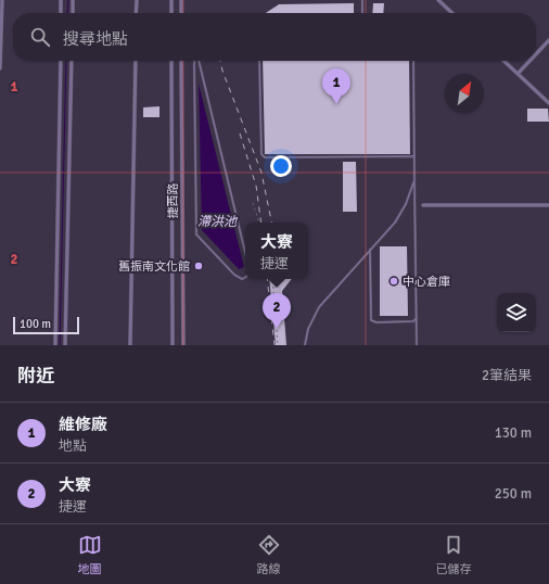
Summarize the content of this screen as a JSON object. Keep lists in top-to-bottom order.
{
  "streets": {
    "street": ["捷西路"]
  },
  "water": ["滯洪池"],
  "places": ["舊振南文化館", "中心倉庫"],
  "scale_bar": "100 m",
  "north": "top right",
  "page": {
    "search": "搜尋地點",
    "pins": ["1", "2"],
    "popup": ["大寮", "捷運"],
    "scale": "100 m",
    "heading": ["附近", "2筆結果"],
    "list": [
      {
        "mark": "1",
        "name": "維修廠",
        "note": "地點",
        "value": "130 m"
      },
      {
        "mark": "2",
        "name": "大寮",
        "note": "捷運",
        "value": "250 m"
      }
    ],
    "nav": ["地圖", "路線", "已儲存"]
  },
  "grid": {
    "rows": ["1", "2"]
  }
}
